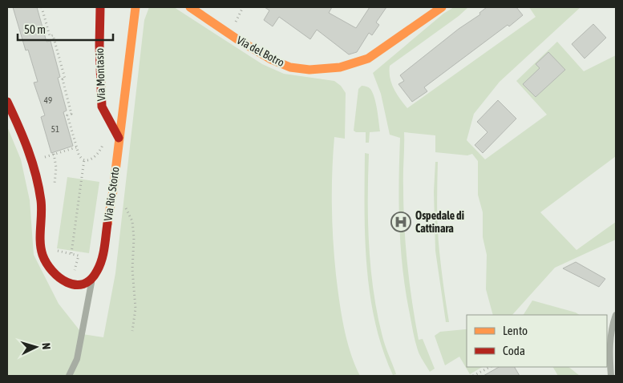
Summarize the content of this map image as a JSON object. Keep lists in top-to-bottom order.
{
  "streets": {
    "street": ["Via del Botro", "Via Montasio", "Via Rio Storto"]
  },
  "crossings": [
    ["Via Montasio", "Via Rio Storto"]
  ],
  "places": {
    "hospital": ["Ospedale di Cattinara"]
  },
  "house_numbers": ["49", "51"],
  "legend": ["Lento", "Coda"],
  "scale_bar": "50 m",
  "north": "right"
}
